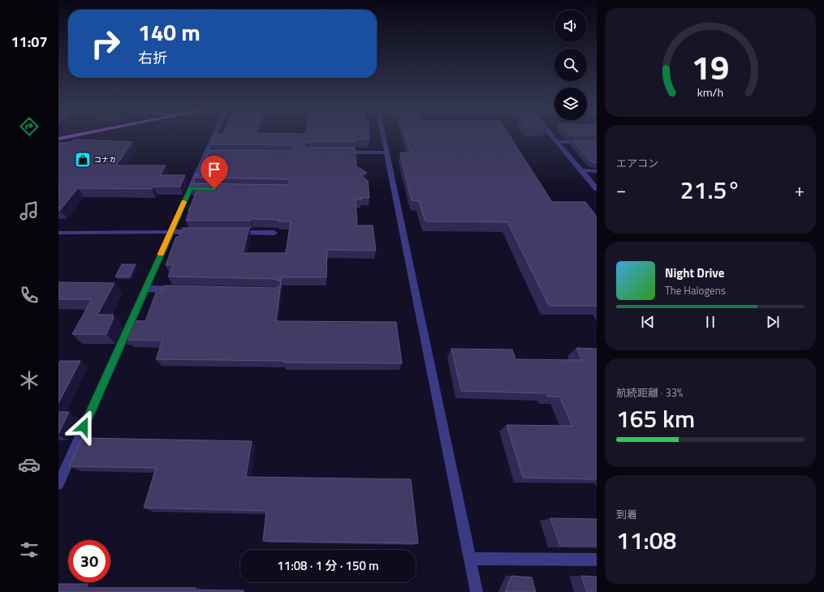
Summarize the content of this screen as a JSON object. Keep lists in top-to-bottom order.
{
  "places": {
    "shop": ["コナカ"]
  },
  "page": {
    "tabs": "11:07",
    "turn": ["140 m", "右折"],
    "tile": [
      "エアコン",
      ["航続距離 · 33%", "165 km"],
      ["到着", "11:08"]
    ],
    "heat": ["−", "21.5°", "+"],
    "song": ["Night Drive", "The Halogens"],
    "limit": "30",
    "trip": "11:08 · 1 分 · 150 m",
    "gauge": ["19", "km/h"]
  }
}
